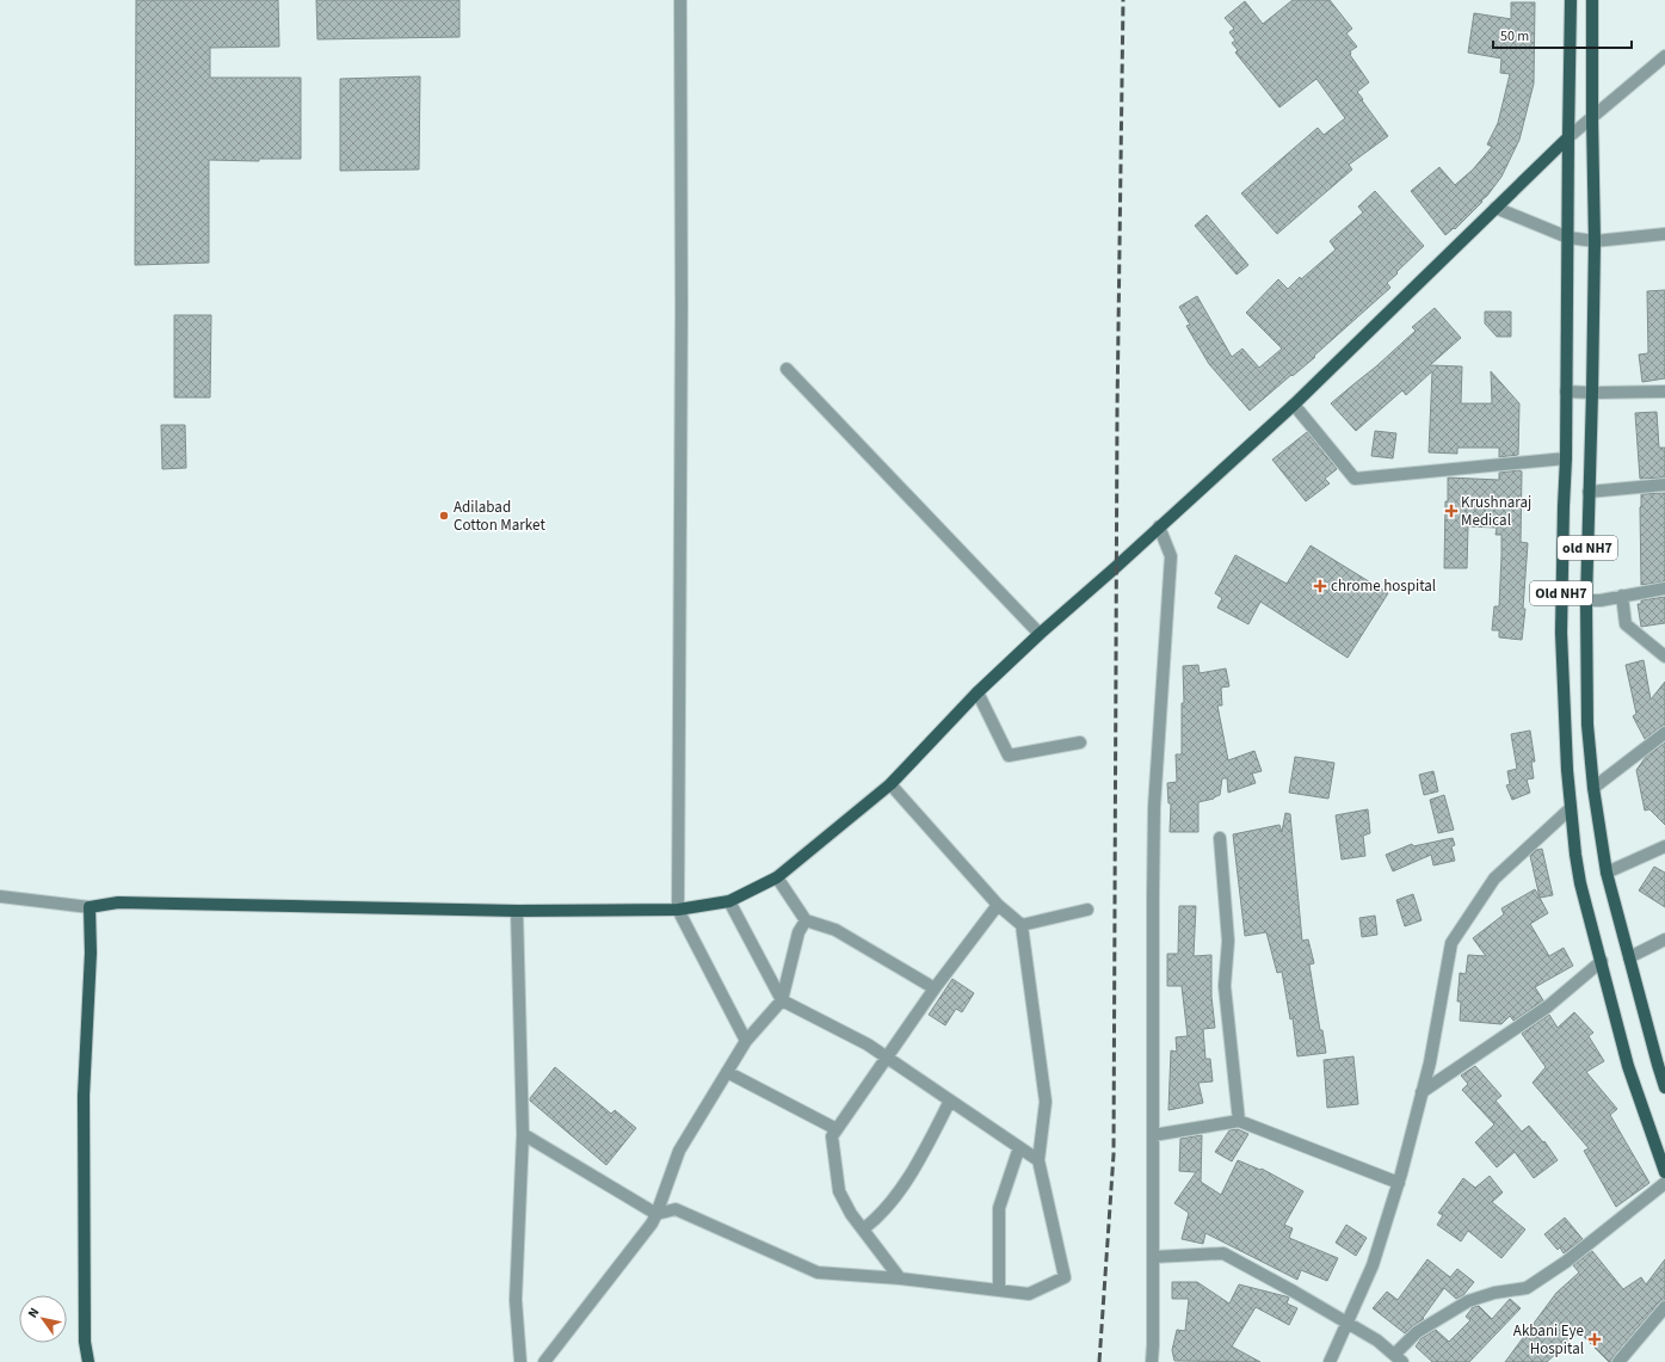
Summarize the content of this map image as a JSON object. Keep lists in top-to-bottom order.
{
  "streets": {
    "main road": ["old NH7", "Old NH7"]
  },
  "places": {
    "health": ["Krushnaraj Medical", "chrome hospital", "Akbani Eye Hospital"],
    "other": ["Adilabad Cotton Market"]
  },
  "scale_bar": "50 m",
  "north": "top left"
}
